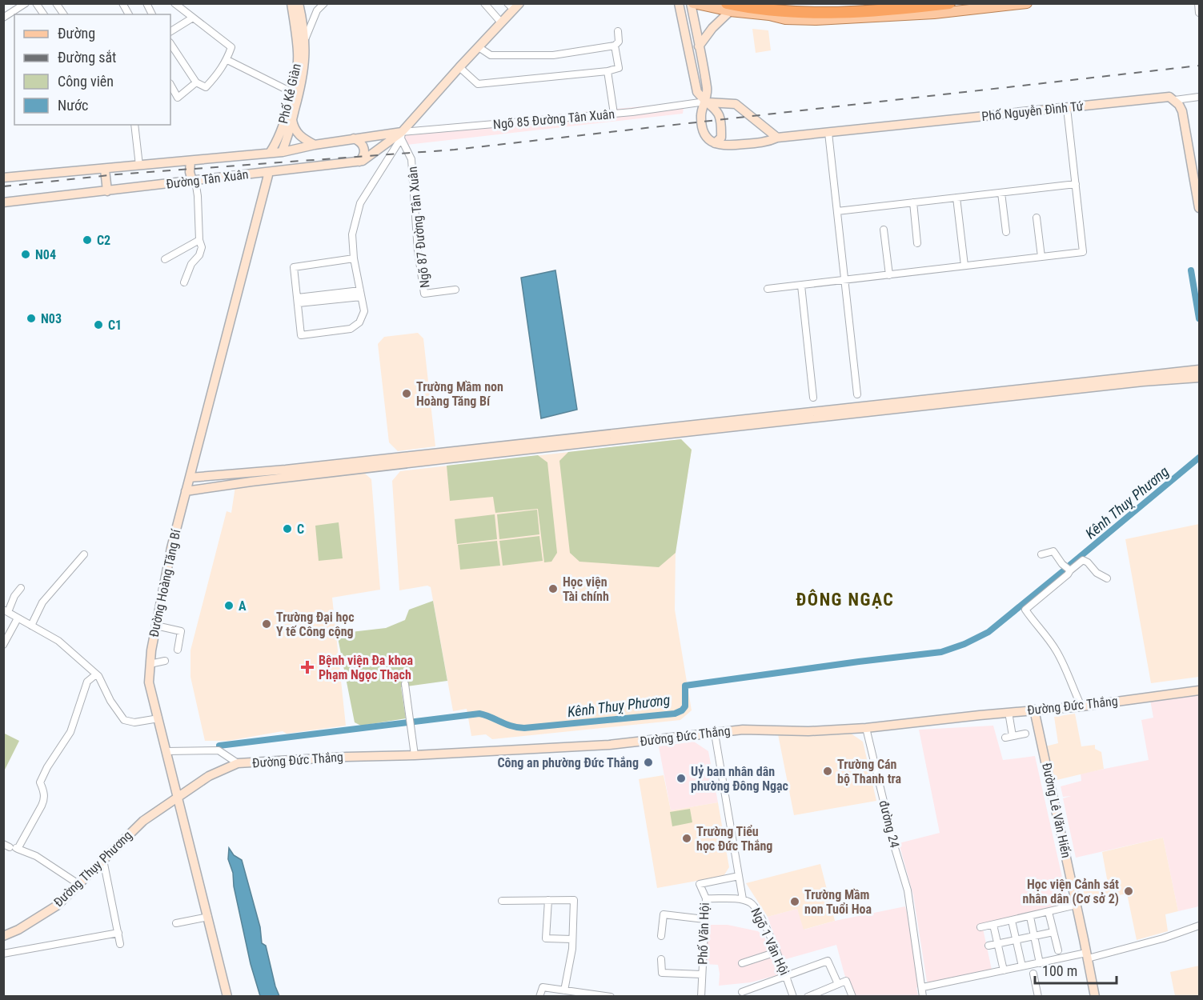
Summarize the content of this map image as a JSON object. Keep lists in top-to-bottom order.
{
  "streets": {
    "street": [
      "Phố Kẻ Giàn",
      "Phố Nguyễn Đình Tứ",
      "Ngõ 85 Đường Tân Xuân",
      "Đường Tân Xuân",
      "Ngõ 87 Đường Tân Xuân",
      "Đường Hoàng Tăng Bí",
      "Đường Đức Thắng",
      "Đường Lê Văn Hiến",
      "đường 24",
      "Đường Thụy Phương",
      "Phố Văn Hội",
      "Ngõ 1 Văn Hội"
    ]
  },
  "crossings": [
    ["Phố Kẻ Giàn", "Đường Tân Xuân"],
    ["Ngõ 85 Đường Tân Xuân", "Đường Tân Xuân"],
    ["Ngõ 85 Đường Tân Xuân", "Ngõ 87 Đường Tân Xuân"],
    ["Đường Tân Xuân", "Ngõ 87 Đường Tân Xuân"],
    ["Đường Tân Xuân", "Đường Hoàng Tăng Bí"],
    ["Đường Hoàng Tăng Bí", "Đường Đức Thắng"],
    ["Đường Hoàng Tăng Bí", "Đường Thụy Phương"],
    ["Đường Đức Thắng", "Đường Lê Văn Hiến"],
    ["Đường Đức Thắng", "đường 24"],
    ["Đường Đức Thắng", "Đường Thụy Phương"],
    ["Phố Văn Hội", "Ngõ 1 Văn Hội"]
  ],
  "districts": ["ĐÔNG NGẠC"],
  "water": ["Kênh Thuỵ Phương"],
  "places": {
    "other": [
      "C2",
      "N04",
      "N03",
      "C1",
      "Trường Mầm non Hoàng Tăng Bí",
      "C",
      "Học viện Tài chính",
      "A",
      "Trường Đại học Y tế Công cộng",
      "Công an phường Đức Thắng",
      "Trường Cán bộ Thanh tra",
      "Uỷ ban nhân dân phường Đông Ngạc",
      "Trường Tiểu học Đức Thắng",
      "Học viện Cảnh sát nhân dân (Cơ sở 2)",
      "Trường Mầm non Tuổi Hoa"
    ],
    "health": ["Bệnh viện Đa khoa Phạm Ngọc Thạch"]
  },
  "legend": [
    "Đường",
    "Đường sắt",
    "Công viên",
    "Nước"
  ],
  "scale_bar": "100 m"
}
